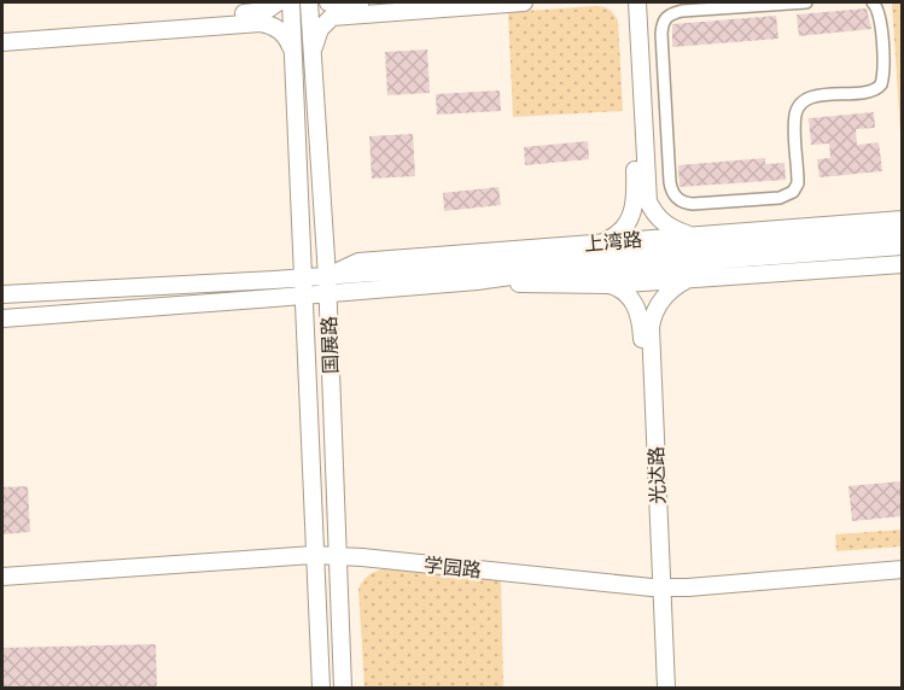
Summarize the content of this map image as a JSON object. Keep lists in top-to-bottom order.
{
  "streets": {
    "main road": [
      "上湾路",
      "国展路",
      "光达路",
      "学园路"
    ]
  },
  "crossings": [
    ["上湾路", "国展路"],
    ["上湾路", "光达路"],
    ["国展路", "学园路"],
    ["光达路", "学园路"]
  ]
}
